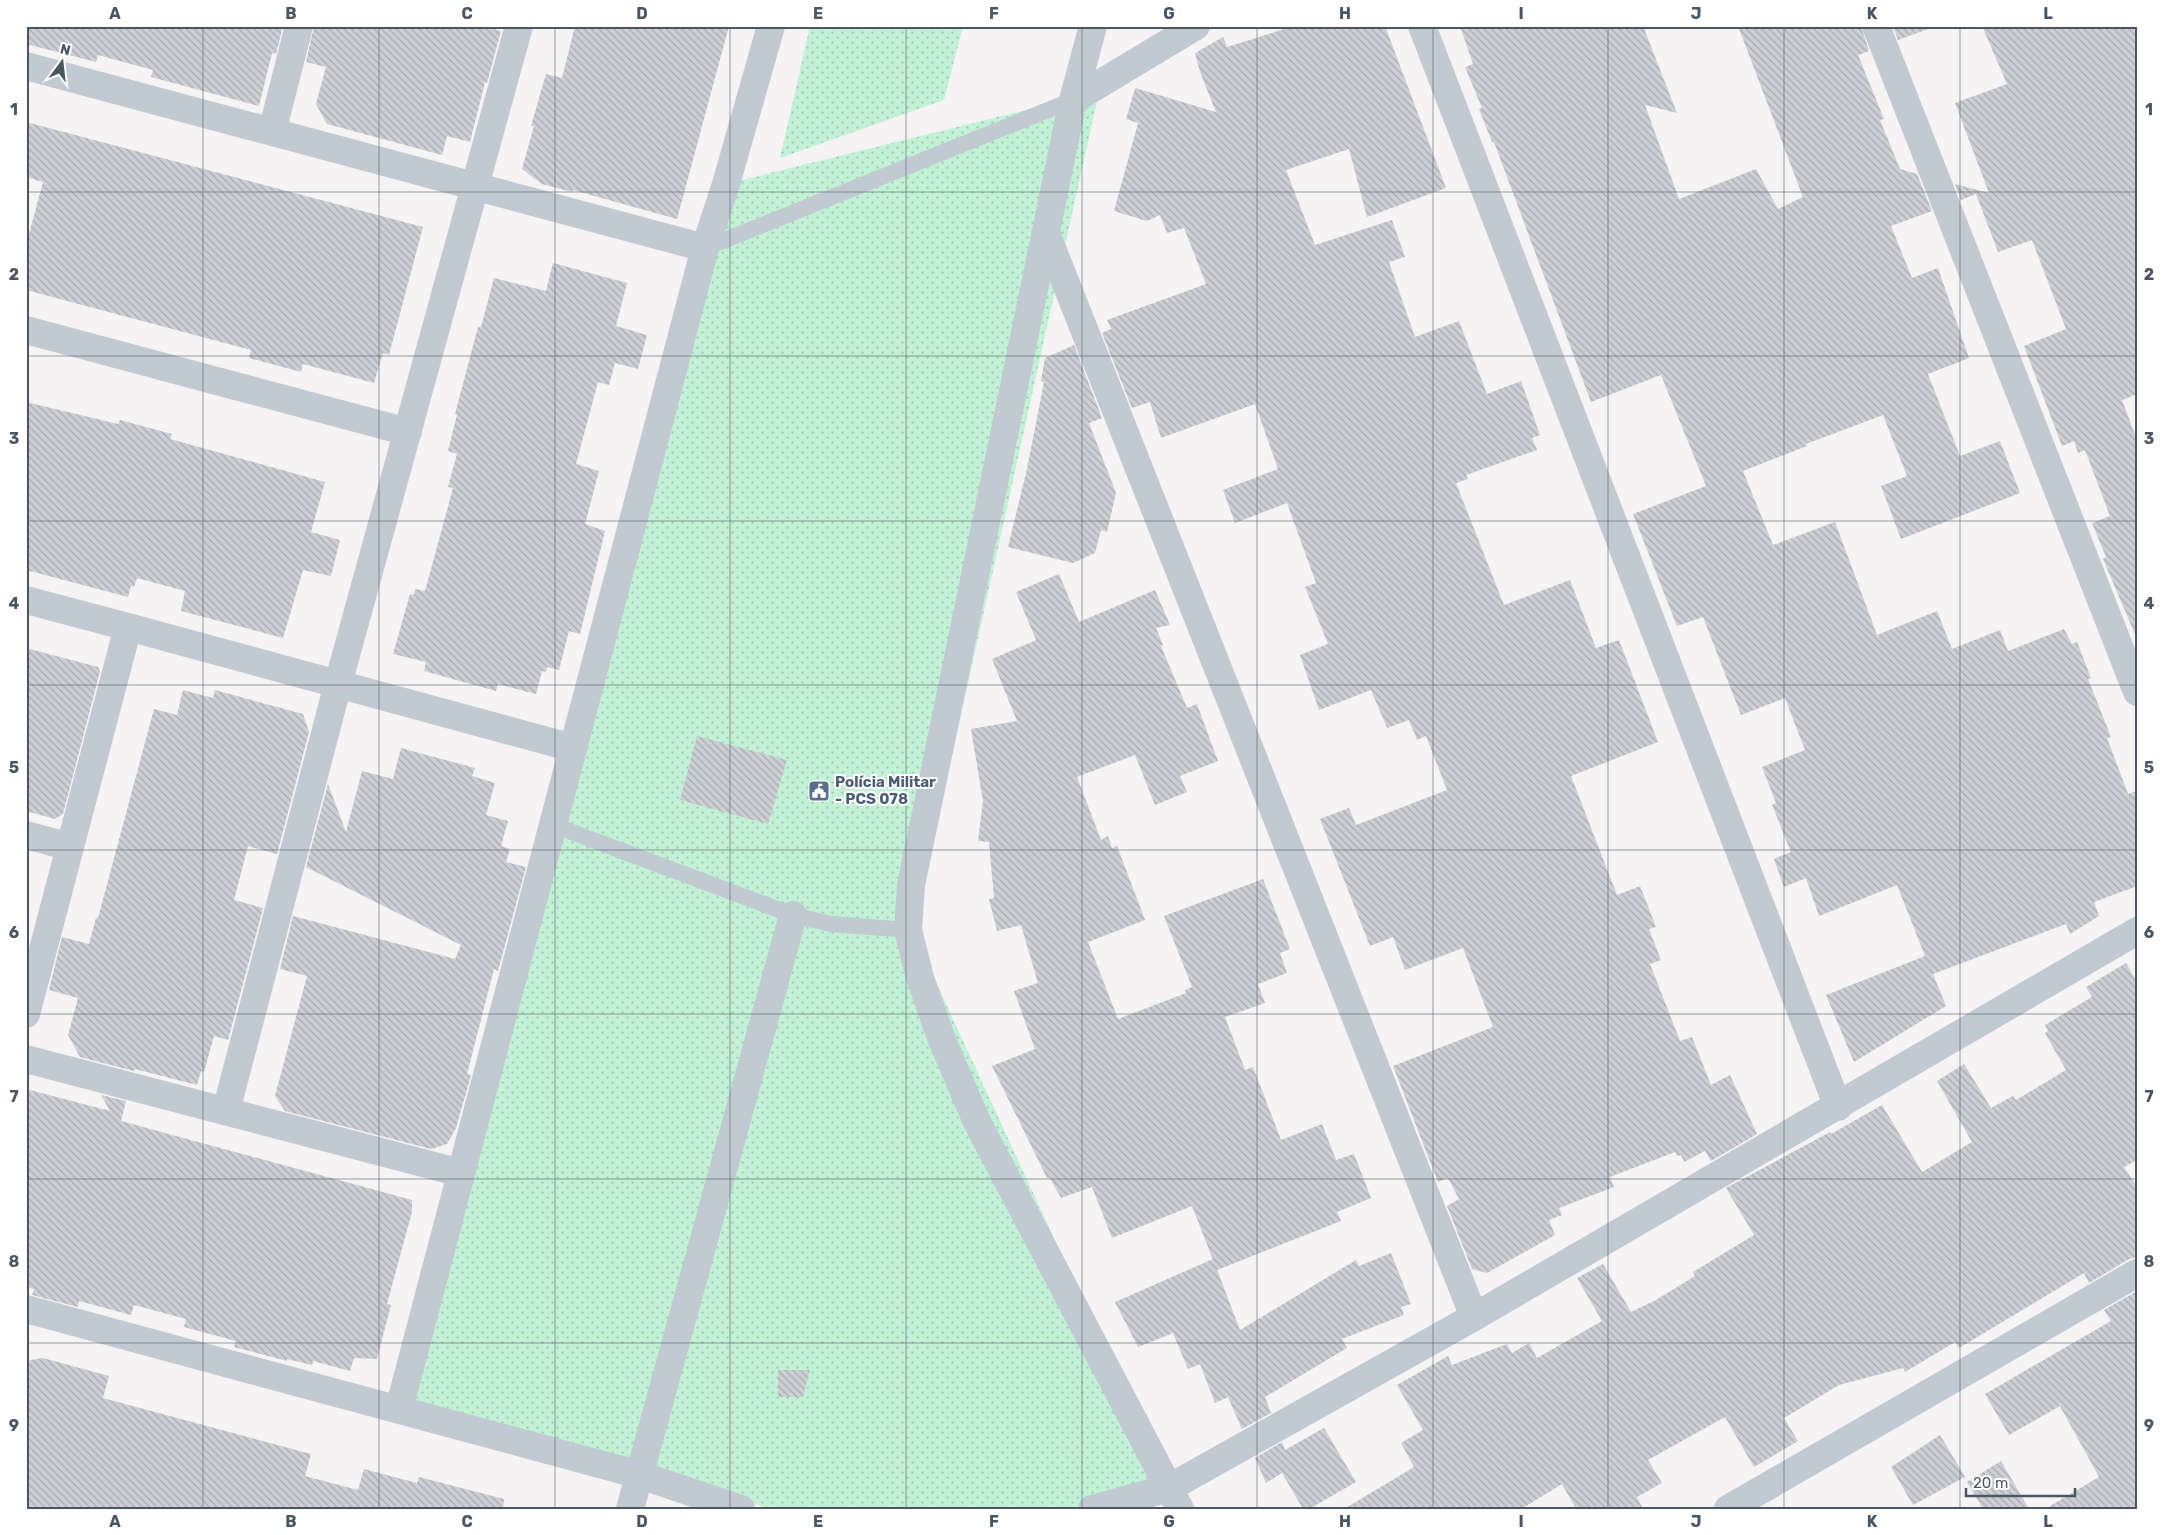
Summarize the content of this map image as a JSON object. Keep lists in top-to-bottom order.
{
  "places": {
    "public building": ["Polícia Militar - PCS 078"]
  },
  "scale_bar": "20 m",
  "north": "top",
  "grid": {
    "columns": [
      "A",
      "B",
      "C",
      "D",
      "E",
      "F",
      "G",
      "H",
      "I",
      "J",
      "K",
      "L"
    ],
    "rows": [
      "1",
      "2",
      "3",
      "4",
      "5",
      "6",
      "7",
      "8",
      "9"
    ]
  }
}
